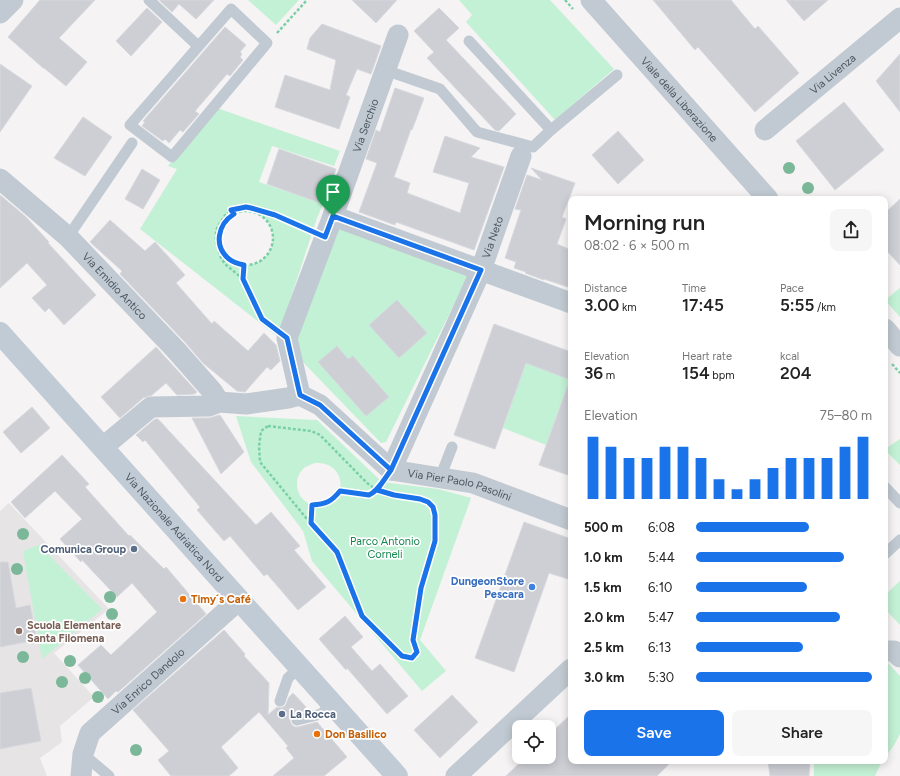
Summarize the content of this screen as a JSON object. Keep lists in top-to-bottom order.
{
  "streets": {
    "main road": ["Via Nazionale Adriatica Nord"],
    "street": [
      "Via Livenza",
      "Viale della Liberazione",
      "Via Serchio",
      "Via Neto",
      "Via Emidio Antico",
      "Via Pier Paolo Pasolini",
      "Via Enrico Dandolo"
    ]
  },
  "crossings": [
    ["Via Neto", "Via Pier Paolo Pasolini"],
    ["Via Nazionale Adriatica Nord", "Via Enrico Dandolo"]
  ],
  "parks": ["Parco Antonio Corneli"],
  "places": [
    "Comunica Group",
    "DungeonStore Pescara",
    "Timy´s Café",
    "Scuola Elementare Santa Filomena",
    "La Rocca",
    "Don Basilico"
  ],
  "page": {
    "heading": ["Morning run", "08:02 · 6 × 500 m"],
    "stats": [
      ["Distance", "3.00 km"],
      ["Time", "17:45"],
      ["Pace", "5:55 /km"],
      ["Elevation", "36 m"],
      ["Heart rate", "154 bpm"],
      ["kcal", "204"]
    ],
    "chart": ["Elevation", "75–80 m"],
    "list": [
      {
        "name": "500 m",
        "note": "6:08"
      },
      {
        "name": "1.0 km",
        "note": "5:44"
      },
      {
        "name": "1.5 km",
        "note": "6:10"
      },
      {
        "name": "2.0 km",
        "note": "5:47"
      },
      {
        "name": "2.5 km",
        "note": "6:13"
      },
      {
        "name": "3.0 km",
        "note": "5:30"
      }
    ],
    "buttons": ["Save", "Share"]
  }
}
